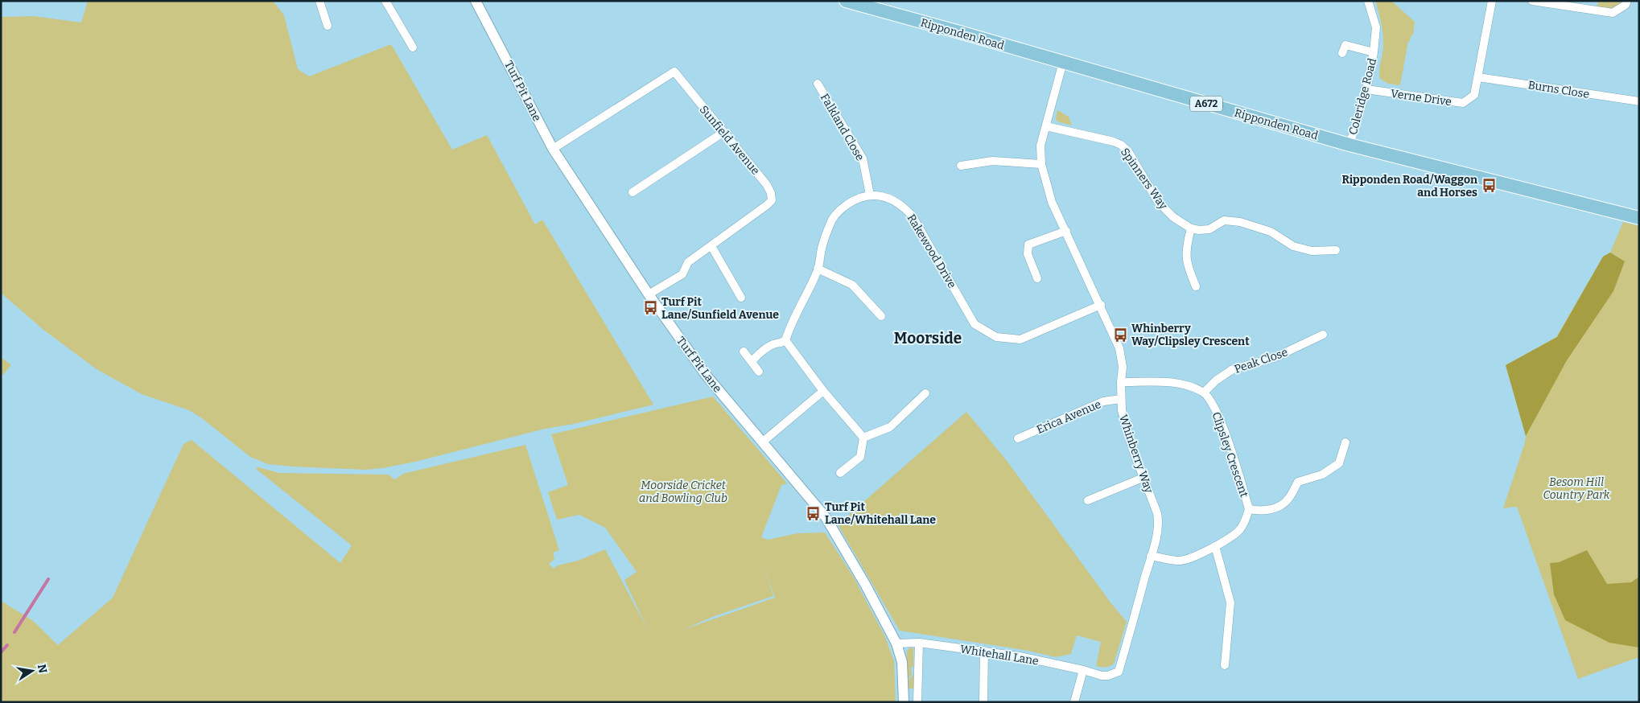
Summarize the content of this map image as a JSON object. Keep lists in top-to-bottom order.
{
  "streets": {
    "main road": ["Ripponden Road", "A672"],
    "street": [
      "Burns Close",
      "Turf Pit Lane",
      "Coleridge Road",
      "Verne Drive",
      "Falkland Close",
      "Sunfield Avenue",
      "Spinners Way",
      "Rakewood Drive",
      "Peak Close",
      "Erica Avenue",
      "Whinberry Way",
      "Clipsley Crescent",
      "Whitehall Lane"
    ]
  },
  "crossings": [
    ["Ripponden Road", "Coleridge Road"],
    ["Ripponden Road", "Whinberry Way"],
    ["Burns Close", "Verne Drive"],
    ["Turf Pit Lane", "Sunfield Avenue"],
    ["Turf Pit Lane", "Whitehall Lane"],
    ["Coleridge Road", "Verne Drive"],
    ["Falkland Close", "Rakewood Drive"],
    ["Spinners Way", "Whinberry Way"],
    ["Rakewood Drive", "Whinberry Way"],
    ["Peak Close", "Clipsley Crescent"],
    ["Erica Avenue", "Whinberry Way"],
    ["Whinberry Way", "Clipsley Crescent"],
    ["Whinberry Way", "Whitehall Lane"]
  ],
  "districts": ["Moorside"],
  "parks": ["Besom Hill Country Park", "Moorside Cricket and Bowling Club"],
  "places": {
    "bus stop": [
      "Ripponden Road/Waggon and Horses",
      "Turf Pit Lane/Sunfield Avenue",
      "Whinberry Way/Clipsley Crescent",
      "Turf Pit Lane/Whitehall Lane"
    ]
  },
  "north": "right"
}
